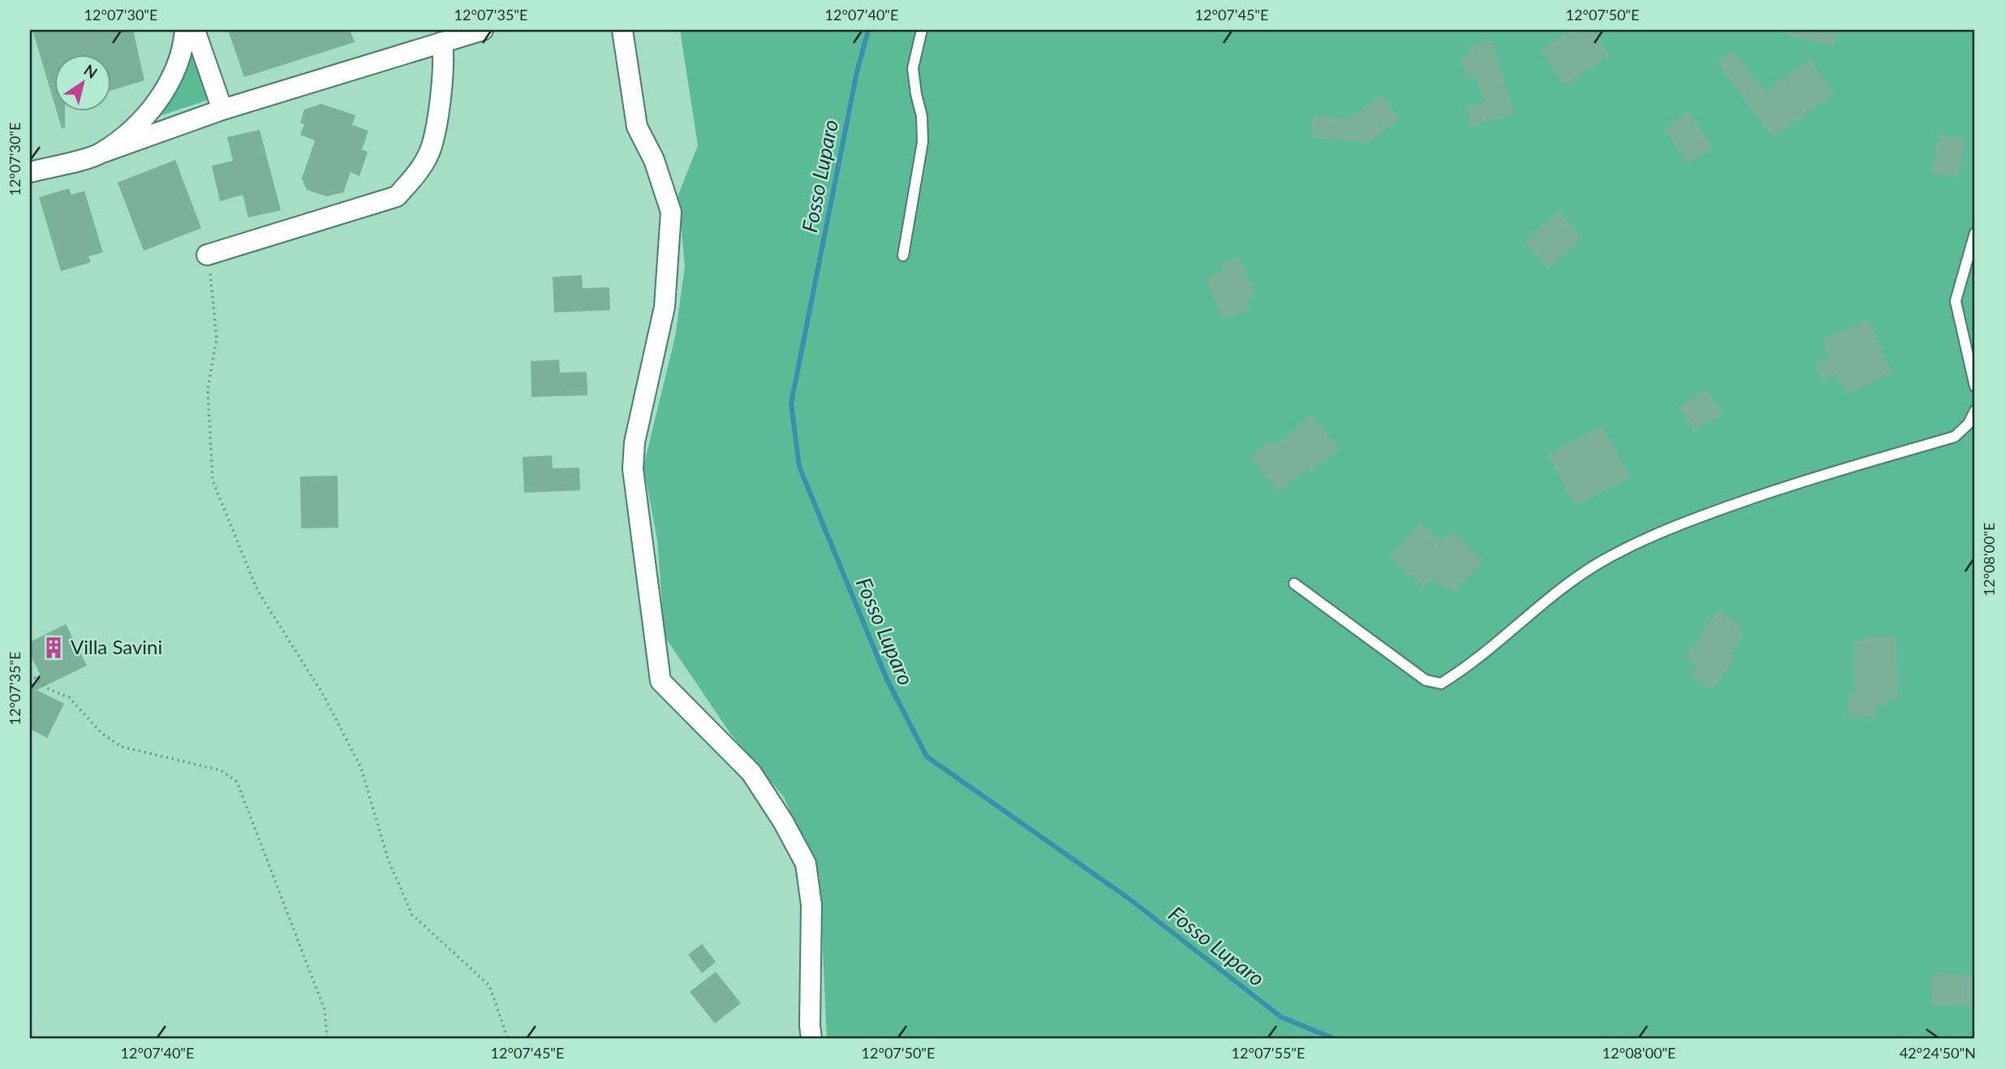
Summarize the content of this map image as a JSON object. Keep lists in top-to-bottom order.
{
  "water": ["Fosso Luparo"],
  "places": {
    "building": ["Villa Savini"]
  },
  "north": "top right",
  "coordinates": [
    "12°07'30\"E",
    "12°07'35\"E",
    "12°07'40\"E",
    "12°07'45\"E",
    "12°07'50\"E",
    "12°08'00\"E",
    "12°07'55\"E",
    "42°24'50\"N"
  ]
}
